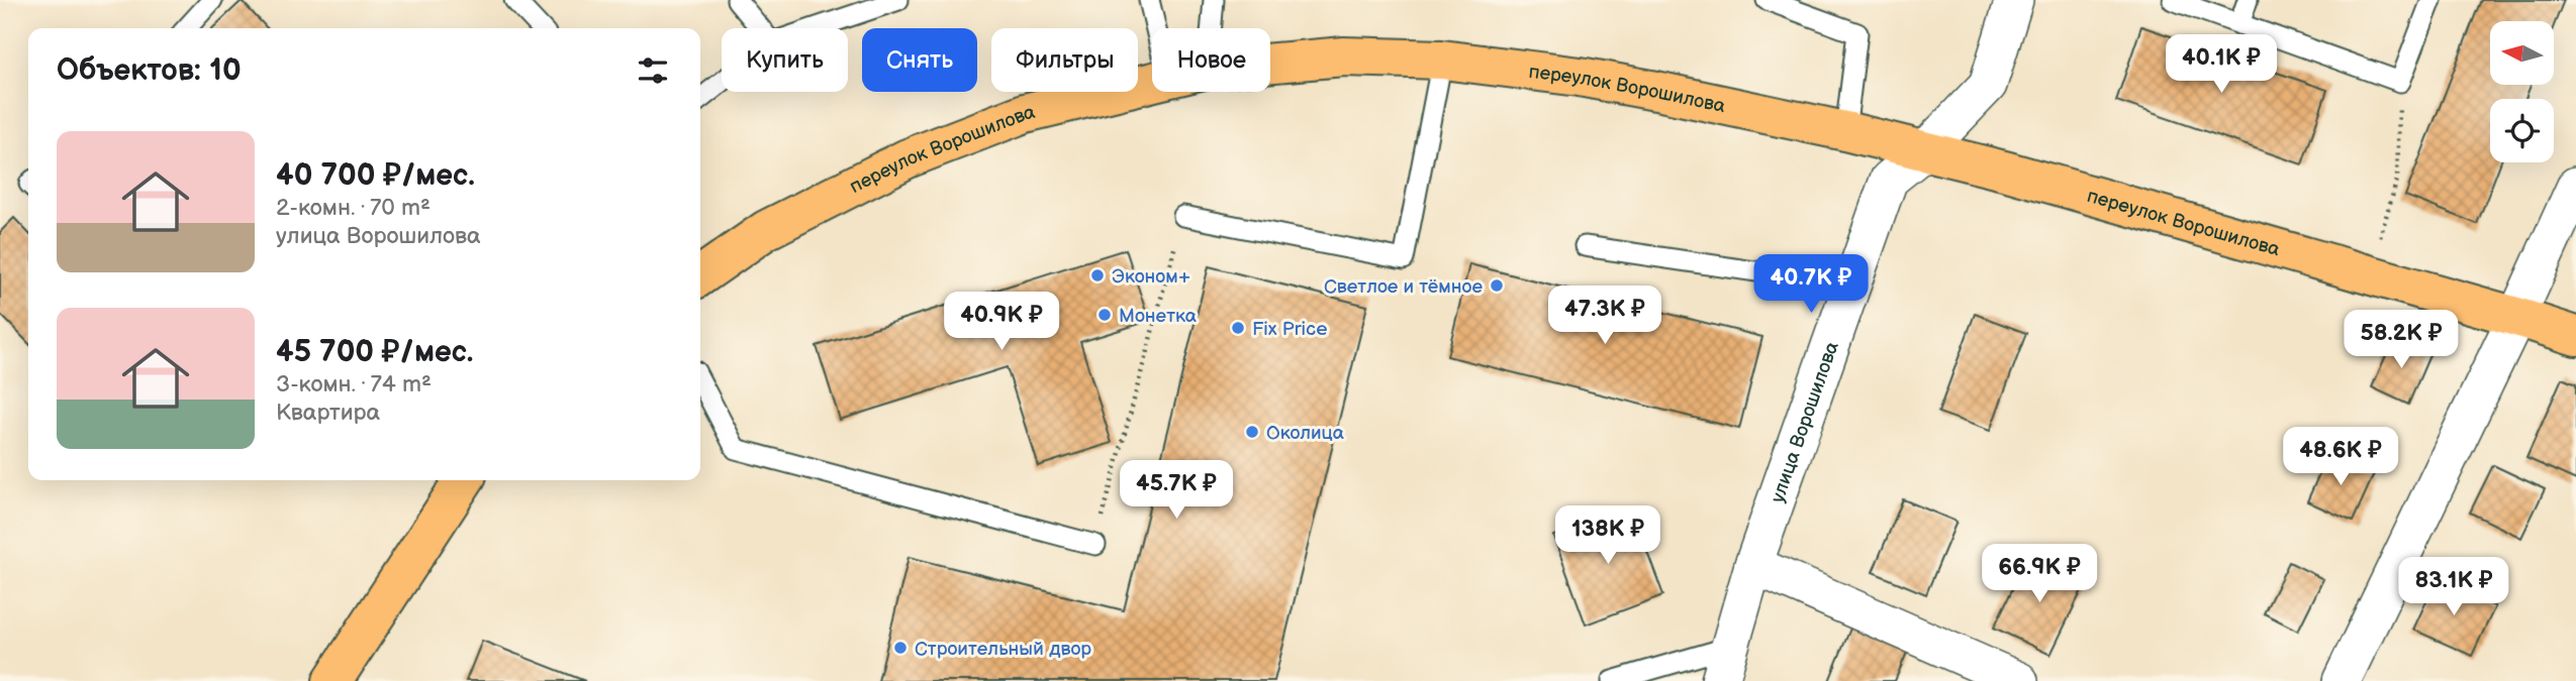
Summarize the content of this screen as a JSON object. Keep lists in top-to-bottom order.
{
  "streets": {
    "main road": ["переулок Ворошилова"],
    "street": ["улица Ворошилова"]
  },
  "crossings": [
    ["переулок Ворошилова", "улица Ворошилова"]
  ],
  "places": [
    "Эконом+",
    "Светлое и тёмное",
    "Монетка",
    "Fix Price",
    "Околица",
    "Строительный двор"
  ],
  "north": "left",
  "page": {
    "chip": [
      "Купить",
      "Снять",
      "Фильтры",
      "Новое"
    ],
    "heading": "Объектов: 10",
    "price": [
      "40.1K ₽",
      "40.7K ₽",
      "47.3K ₽",
      "40.9K ₽",
      "58.2K ₽",
      "48.6K ₽",
      "45.7K ₽",
      "138K ₽",
      "66.9K ₽",
      "83.1K ₽"
    ],
    "list": [
      {
        "name": "40 700 ₽/мес.",
        "note": "2-комн. · 70 m² · улица Ворошилова"
      },
      {
        "name": "45 700 ₽/мес.",
        "note": "3-комн. · 74 m² · Квартира"
      }
    ]
  }
}
